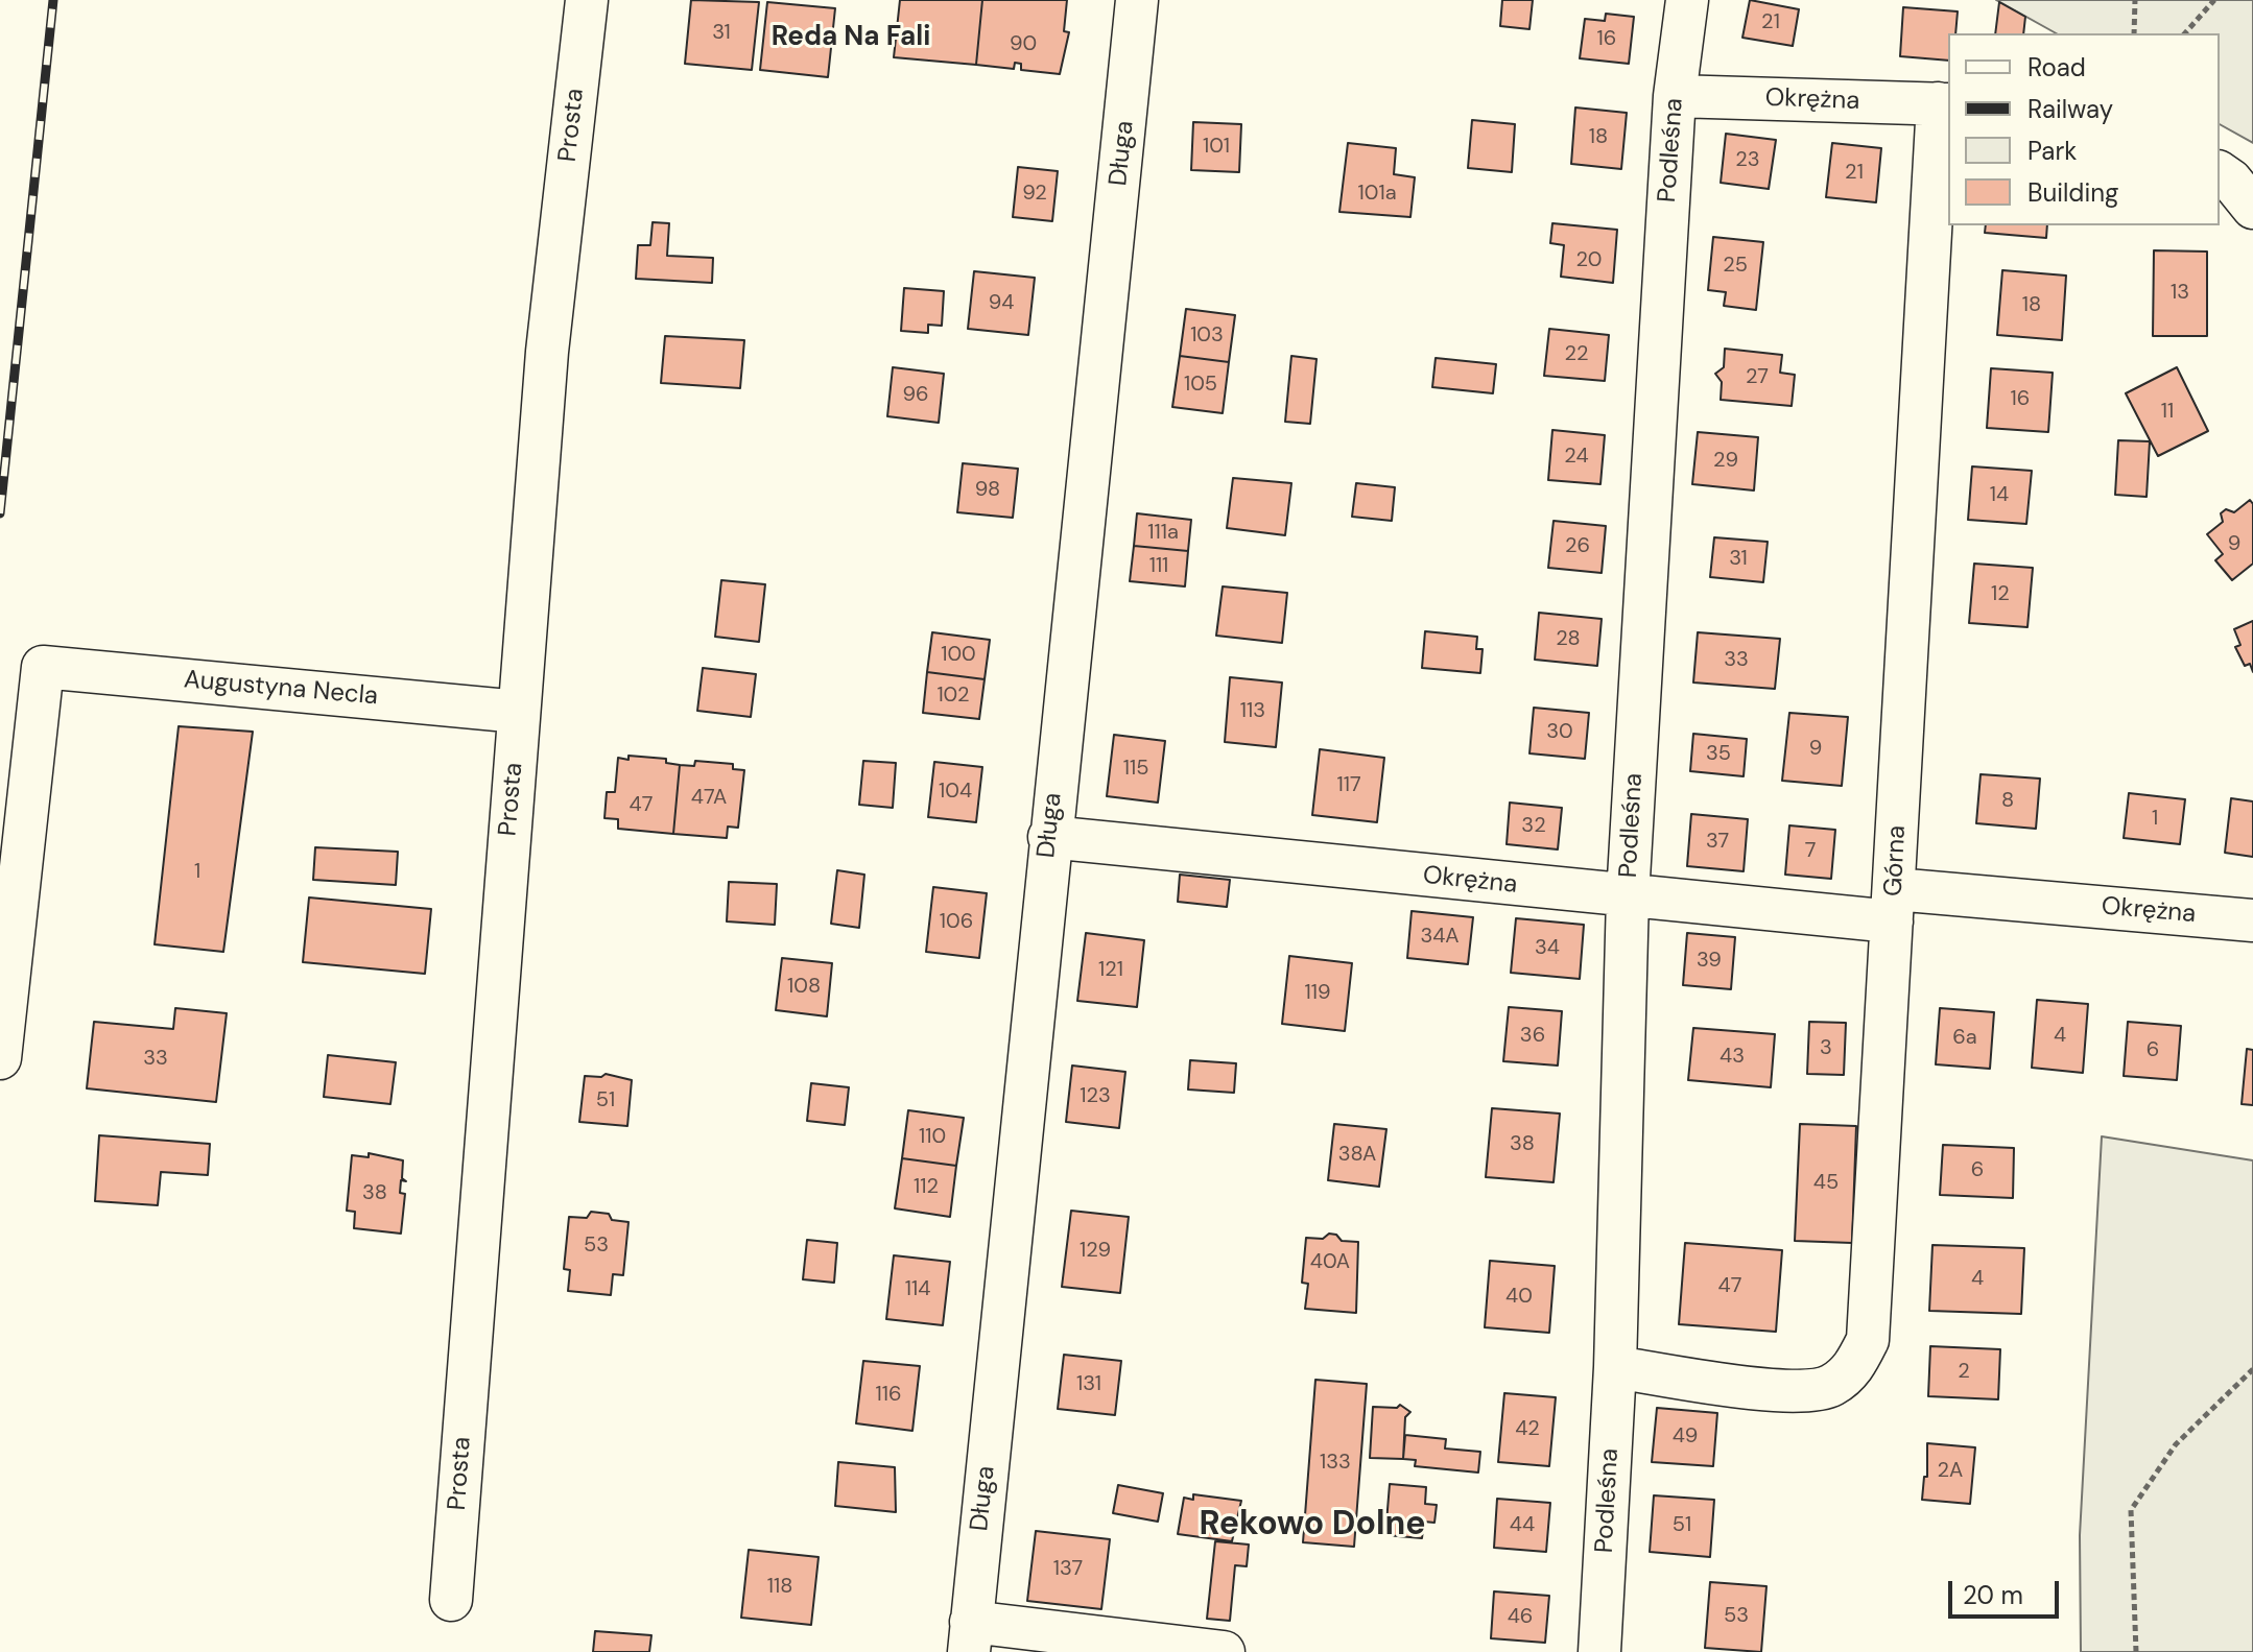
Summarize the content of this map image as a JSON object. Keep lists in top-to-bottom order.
{
  "streets": {
    "street": [
      "Okrężna",
      "Prosta",
      "Podleśna",
      "Długa",
      "Augustyna Necla",
      "Górna"
    ]
  },
  "crossings": [
    ["Okrężna", "Podleśna"],
    ["Okrężna", "Długa"],
    ["Okrężna", "Górna"],
    ["Prosta", "Augustyna Necla"],
    ["Podleśna", "Górna"]
  ],
  "districts": ["Reda Na Fali", "Rekowo Dolne"],
  "house_numbers": [
    "21",
    "31",
    "16",
    "90",
    "18",
    "101",
    "23",
    "21",
    "92",
    "101a",
    "20",
    "25",
    "13",
    "94",
    "18",
    "103",
    "22",
    "27",
    "105",
    "96",
    "16",
    "11",
    "24",
    "29",
    "98",
    "14",
    "111a",
    "9",
    "26",
    "31",
    "111",
    "12",
    "28",
    "100",
    "33",
    "102",
    "113",
    "30",
    "9",
    "35",
    "115",
    "117",
    "104",
    "47A",
    "8",
    "47",
    "1",
    "32",
    "37",
    "7",
    "1",
    "106",
    "34A",
    "34",
    "39",
    "121",
    "108",
    "119",
    "36",
    "4",
    "6a",
    "3",
    "6",
    "43",
    "33",
    "123",
    "51",
    "110",
    "38",
    "38A",
    "6",
    "45",
    "112",
    "38",
    "53",
    "129",
    "40A",
    "4",
    "47",
    "114",
    "40",
    "2",
    "131",
    "116",
    "42",
    "49",
    "133",
    "2A",
    "44",
    "51",
    "137",
    "118",
    "53",
    "46"
  ],
  "legend": [
    "Road",
    "Railway",
    "Park",
    "Building"
  ],
  "scale_bar": "20 m"
}
